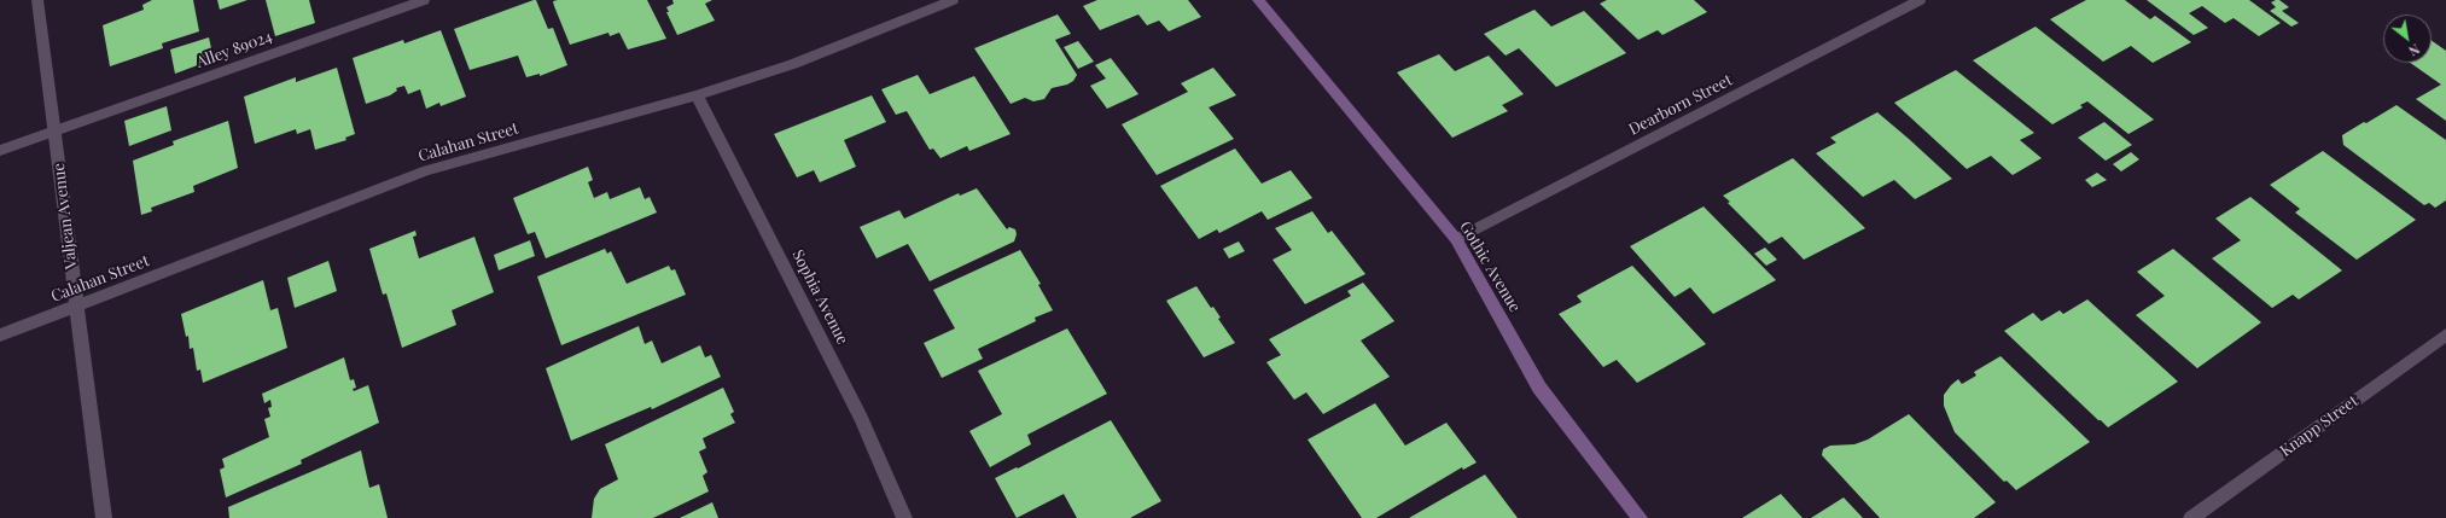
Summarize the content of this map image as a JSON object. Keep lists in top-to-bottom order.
{
  "streets": {
    "street": [
      "Alley 89024",
      "Dearborn Street",
      "Calahan Street",
      "Valjean Avenue",
      "Gothic Avenue",
      "Sophia Avenue",
      "Knapp Street"
    ]
  },
  "crossings": [
    ["Alley 89024", "Valjean Avenue"],
    ["Dearborn Street", "Gothic Avenue"],
    ["Calahan Street", "Valjean Avenue"],
    ["Calahan Street", "Sophia Avenue"]
  ],
  "north": "bottom right"
}
